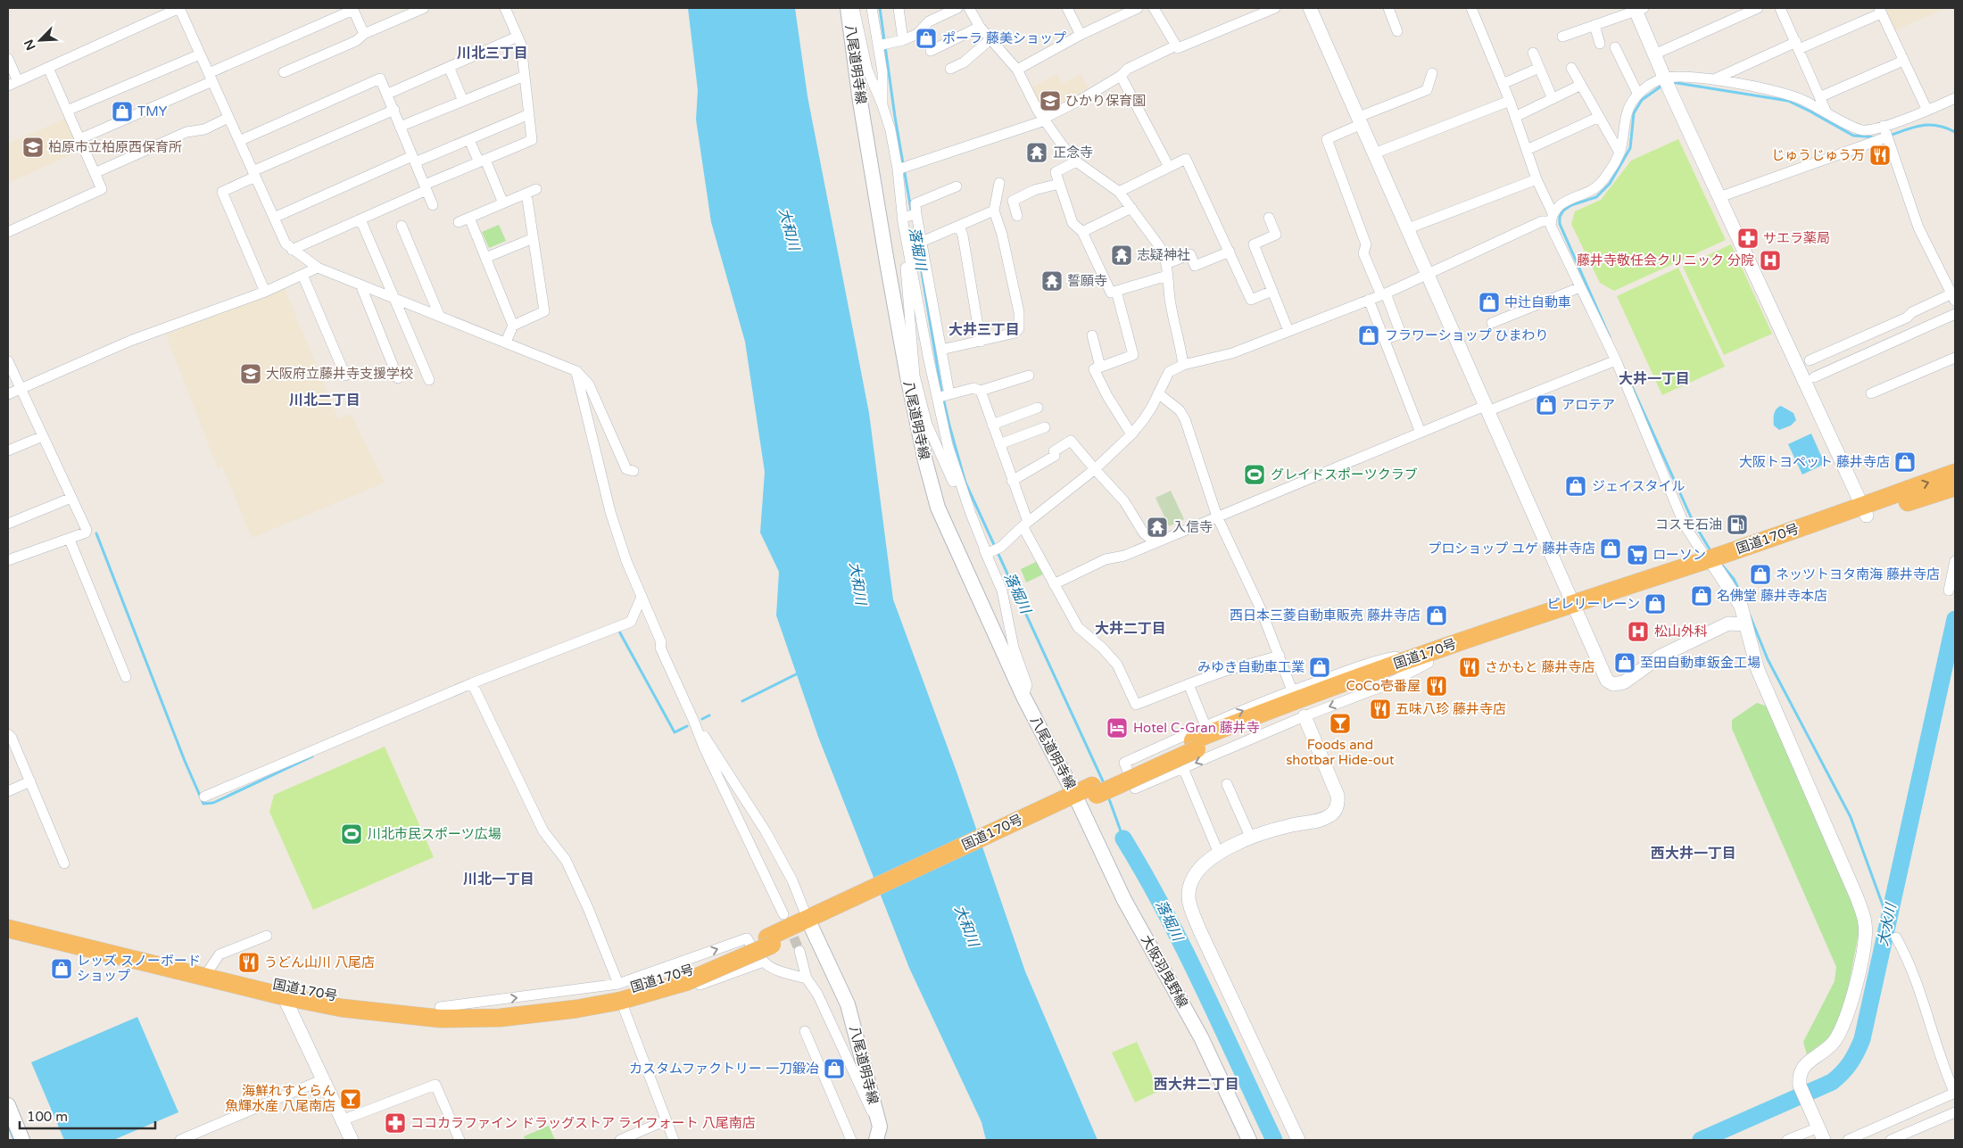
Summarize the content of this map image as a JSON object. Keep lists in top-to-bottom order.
{
  "streets": {
    "highway": ["国道170号"],
    "main road": ["八尾道明寺線", "大阪羽曳野線"]
  },
  "crossings": [
    ["八尾道明寺線", "国道170号"],
    ["八尾道明寺線", "大阪羽曳野線"],
    ["国道170号", "大阪羽曳野線"]
  ],
  "districts": [
    "川北三丁目",
    "大井三丁目",
    "大井一丁目",
    "川北二丁目",
    "大井二丁目",
    "西大井一丁目",
    "川北一丁目",
    "西大井二丁目"
  ],
  "water": ["大和川", "落堀川", "大水川"],
  "places": {
    "shop": [
      "ポーラ 藤美ショップ",
      "TMY",
      "中辻自動車",
      "フラワーショップ ひまわり",
      "アロテア",
      "大阪トヨペット 藤井寺店",
      "ジェイスタイル",
      "プロショップ ユゲ 藤井寺店",
      "ネッツトヨタ南海 藤井寺店",
      "名佛堂 藤井寺本店",
      "ピレリーレーン",
      "西日本三菱自動車販売 藤井寺店",
      "至田自動車鈑金工場",
      "みゆき自動車工業",
      "レッズ スノーボード ショップ",
      "カスタムファクトリー 一刀鍛冶"
    ],
    "school or university": ["ひかり保育園", "柏原市立柏原西保育所", "大阪府立藤井寺支援学校"],
    "temple": [
      "正念寺",
      "志疑神社",
      "誓願寺",
      "入信寺"
    ],
    "restaurant": [
      "じゅうじゅう万",
      "さかもと 藤井寺店",
      "CoCo壱番屋",
      "五味八珍 藤井寺店",
      "うどん山川 八尾店"
    ],
    "pharmacy": ["サエラ薬局", "ココカラファイン ドラッグストア ライフォート 八尾南店"],
    "hospital": ["藤井寺敬任会クリニック 分院", "松山外科"],
    "sports": ["グレイドスポーツクラブ", "川北市民スポーツ広場"],
    "fuel station": ["コスモ石油"],
    "supermarket": ["ローソン"],
    "bar": ["Foods and shotbar Hide-out", "海鮮れすとらん 魚輝水産 八尾南店"],
    "hotel": ["Hotel C-Gran 藤井寺"]
  },
  "scale_bar": "100 m",
  "north": "bottom left"
}
